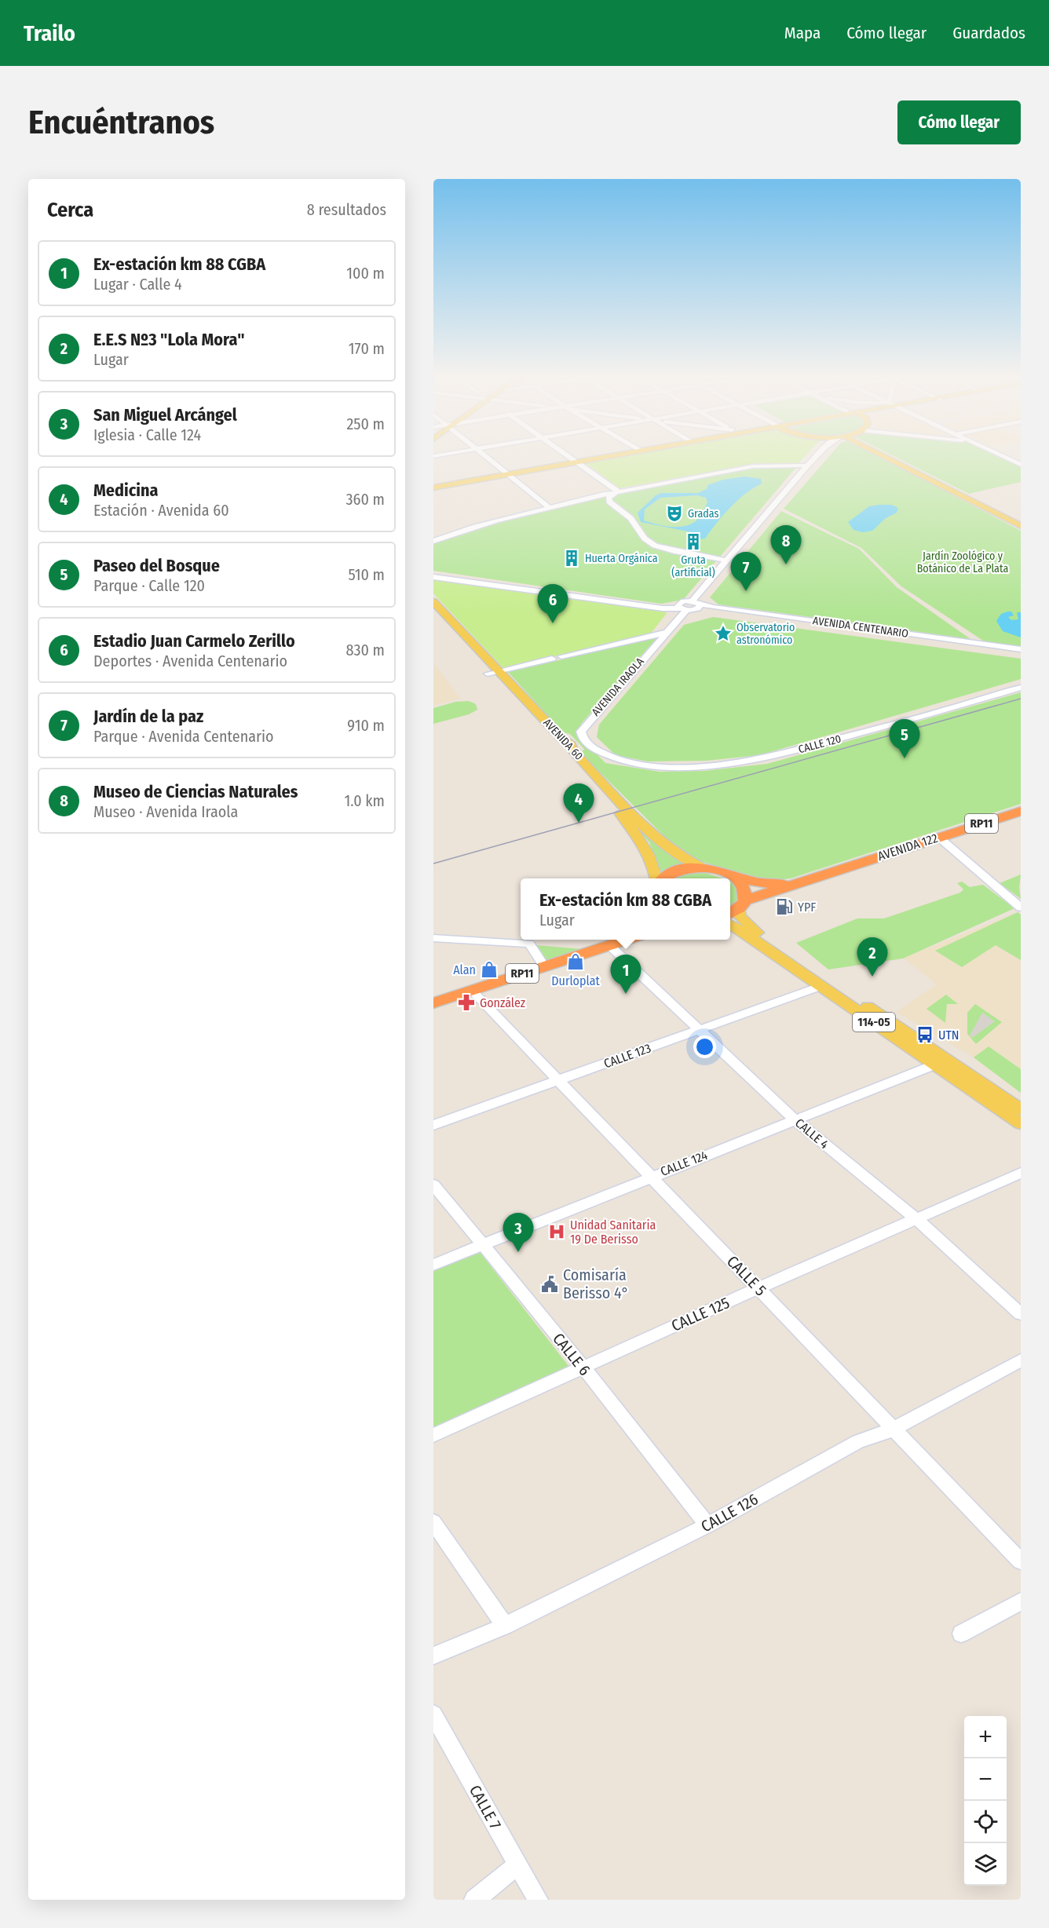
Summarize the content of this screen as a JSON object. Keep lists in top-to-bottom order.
{
  "streets": {
    "highway": ["RP11", "AVENIDA 122"],
    "main road": ["AVENIDA 60", "114-05"],
    "street": [
      "AVENIDA CENTENARIO",
      "AVENIDA IRAOLA",
      "CALLE 120",
      "CALLE 123",
      "CALLE 4",
      "CALLE 124",
      "CALLE 5",
      "CALLE 125",
      "CALLE 6",
      "CALLE 126",
      "CALLE 7"
    ]
  },
  "crossings": [
    ["AVENIDA IRAOLA", "CALLE 120"],
    ["AVENIDA 60", "RP11"],
    ["RP11", "AVENIDA 122"],
    ["RP11", "CALLE 4"],
    ["RP11", "CALLE 5"],
    ["AVENIDA 122", "114-05"],
    ["114-05", "CALLE 123"],
    ["114-05", "CALLE 124"],
    ["CALLE 123", "CALLE 4"],
    ["CALLE 123", "CALLE 5"],
    ["CALLE 4", "CALLE 124"],
    ["CALLE 4", "CALLE 125"],
    ["CALLE 124", "CALLE 5"],
    ["CALLE 124", "CALLE 6"],
    ["CALLE 5", "CALLE 125"],
    ["CALLE 5", "CALLE 126"],
    ["CALLE 125", "CALLE 6"],
    ["CALLE 6", "CALLE 126"]
  ],
  "parks": ["Jardín Zoológico y Botánico de La Plata"],
  "places": {
    "theatre": ["Gradas"],
    "building": ["Gruta (artificial)", "Huerta Orgánica"],
    "place": ["Observatorio astronómico"],
    "fuel station": ["YPF"],
    "shop": ["Durloplat", "Alan"],
    "pharmacy": ["González"],
    "bus stop": ["UTN"],
    "hospital": ["Unidad Sanitaria 19 De Berisso"],
    "public building": ["Comisaría Berisso 4°"]
  },
  "page": {
    "header": "Trailo",
    "nav": ["Mapa", "Cómo llegar", "Guardados"],
    "buttons": "Cómo llegar",
    "title": "Encuéntranos",
    "heading": ["Cerca", "8 resultados"],
    "list": [
      {
        "mark": "1",
        "name": "Ex-estación km 88 CGBA",
        "note": "Lugar · Calle 4",
        "value": "100 m"
      },
      {
        "mark": "2",
        "name": "E.E.S Nº3 \"Lola Mora\"",
        "note": "Lugar",
        "value": "170 m"
      },
      {
        "mark": "3",
        "name": "San Miguel Arcángel",
        "note": "Iglesia · Calle 124",
        "value": "250 m"
      },
      {
        "mark": "4",
        "name": "Medicina",
        "note": "Estación · Avenida 60",
        "value": "360 m"
      },
      {
        "mark": "5",
        "name": "Paseo del Bosque",
        "note": "Parque · Calle 120",
        "value": "510 m"
      },
      {
        "mark": "6",
        "name": "Estadio Juan Carmelo Zerillo",
        "note": "Deportes · Avenida Centenario",
        "value": "830 m"
      },
      {
        "mark": "7",
        "name": "Jardín de la paz",
        "note": "Parque · Avenida Centenario",
        "value": "910 m"
      },
      {
        "mark": "8",
        "name": "Museo de Ciencias Naturales",
        "note": "Museo · Avenida Iraola",
        "value": "1.0 km"
      }
    ],
    "pins": [
      "8",
      "7",
      "6",
      "5",
      "4",
      "2",
      "1",
      "3"
    ],
    "popup": ["Ex-estación km 88 CGBA", "Lugar"],
    "map_buttons": ["+", "−"]
  }
}
